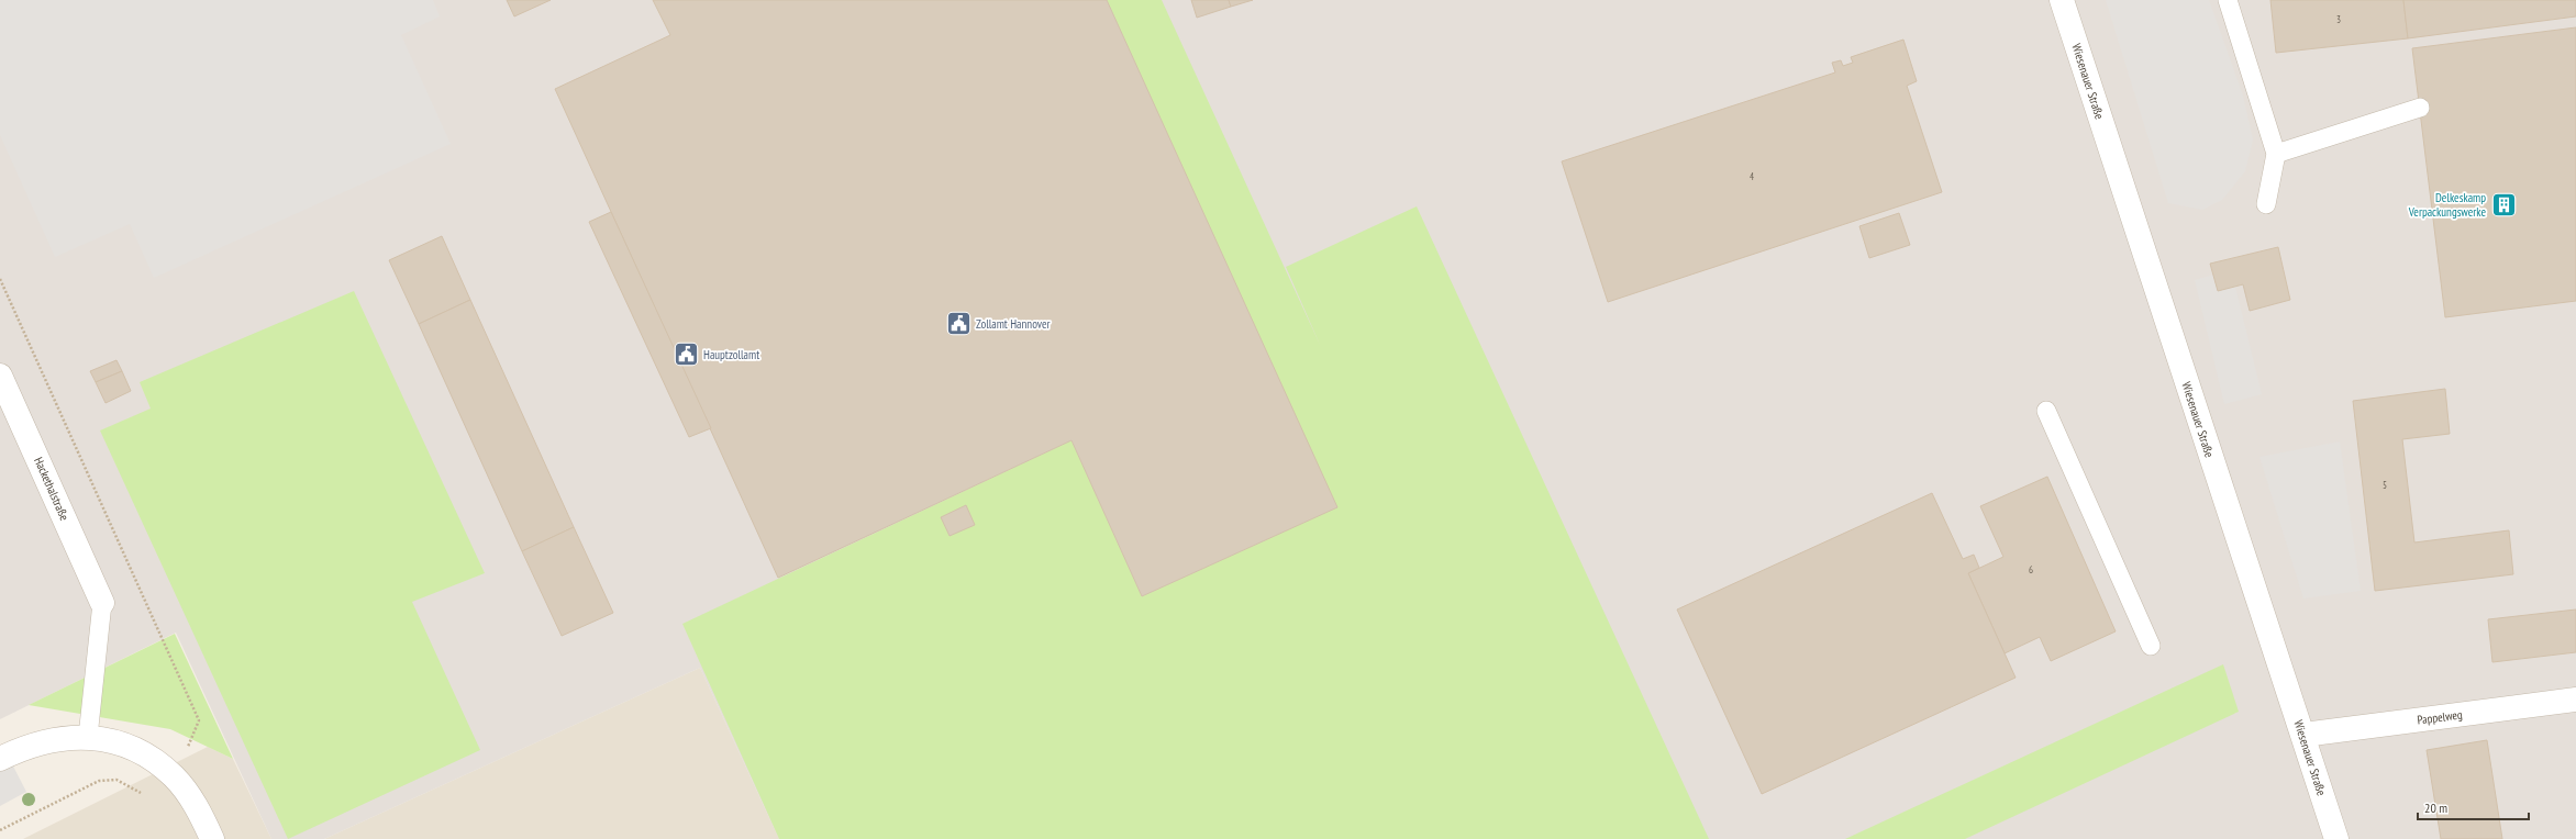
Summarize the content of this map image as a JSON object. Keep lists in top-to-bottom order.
{
  "streets": {
    "street": ["Wiesenauer Straße", "Hackethalstraße", "Pappelweg"]
  },
  "crossings": [
    ["Wiesenauer Straße", "Pappelweg"]
  ],
  "places": {
    "building": ["Delkeskamp Verpackungswerke"],
    "public building": ["Zollamt Hannover", "Hauptzollamt"]
  },
  "house_numbers": [
    "3",
    "4",
    "5",
    "6"
  ],
  "scale_bar": "20 m"
}
